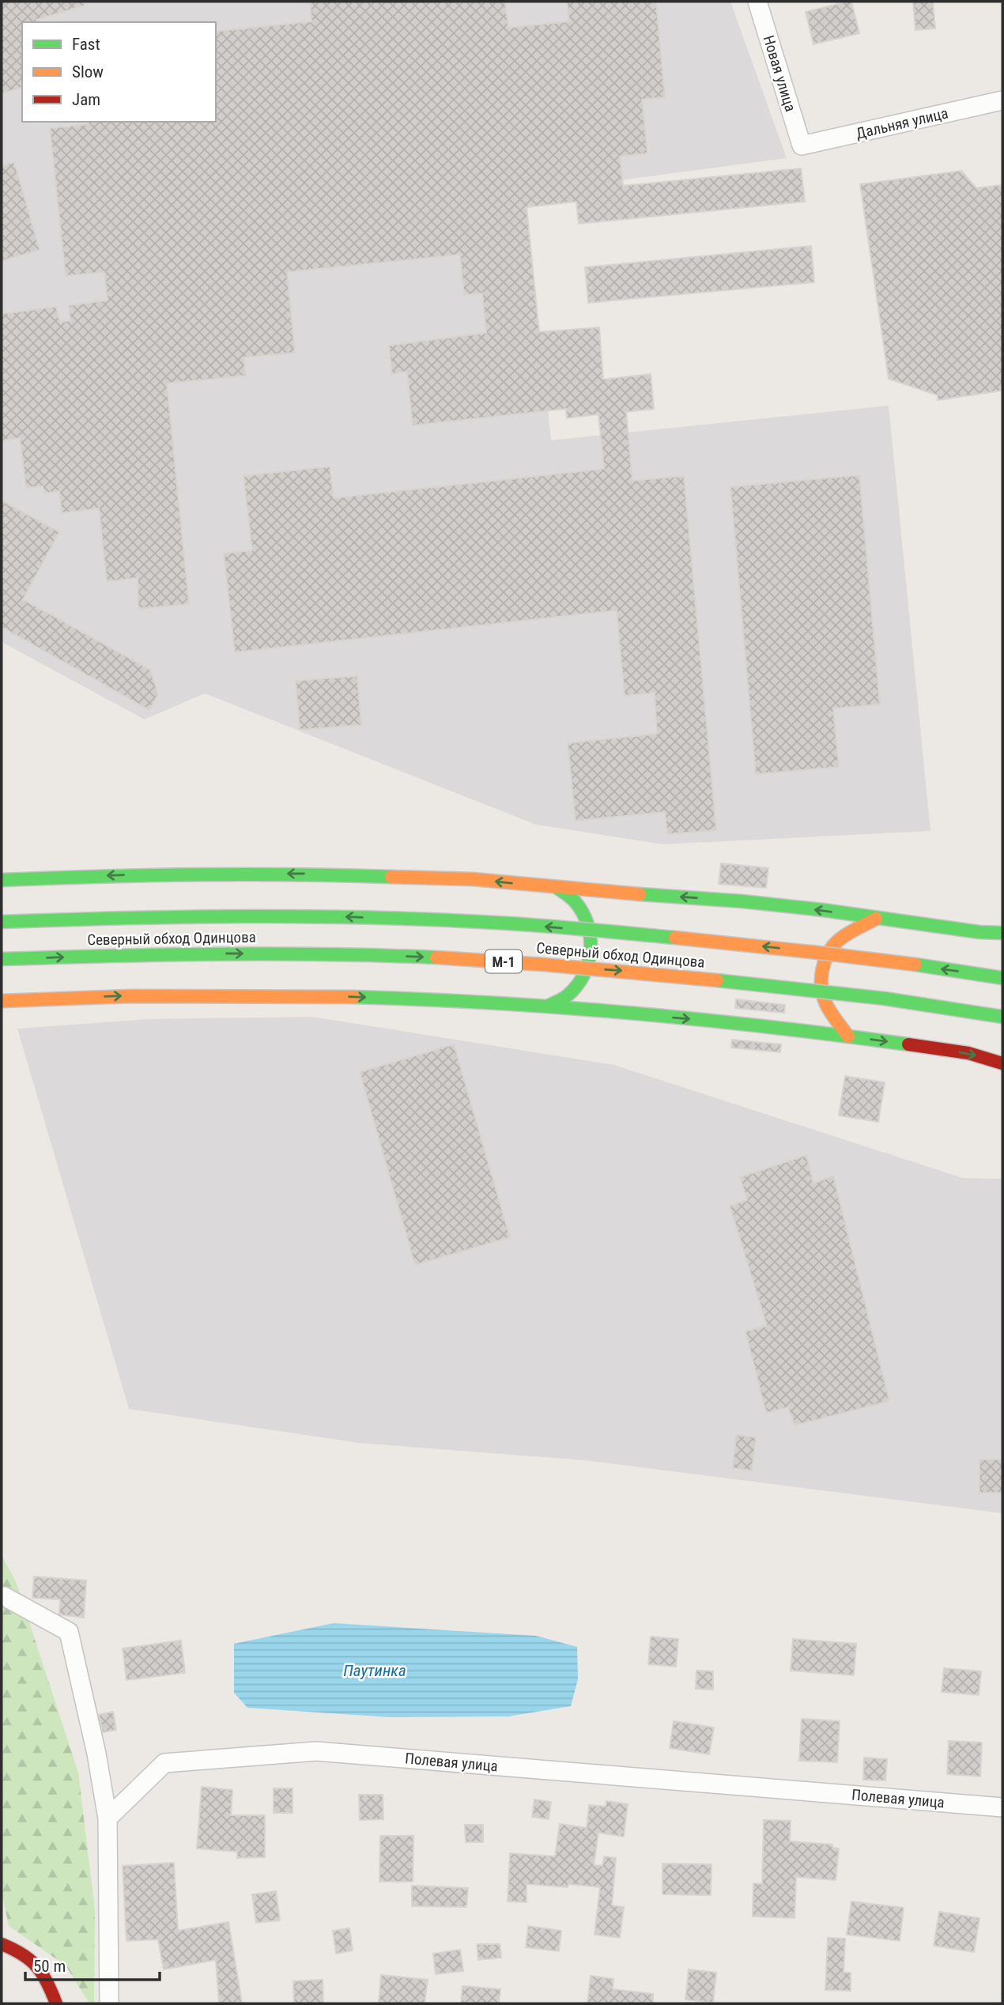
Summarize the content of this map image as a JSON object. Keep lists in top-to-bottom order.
{
  "streets": {
    "main road": ["Северный обход Одинцова", "М-1"],
    "street": ["Новая улица", "Дальняя улица", "Полевая улица"]
  },
  "crossings": [
    ["Новая улица", "Дальняя улица"]
  ],
  "water": ["Паутинка"],
  "legend": ["Fast", "Slow", "Jam"],
  "scale_bar": "50 m"
}
